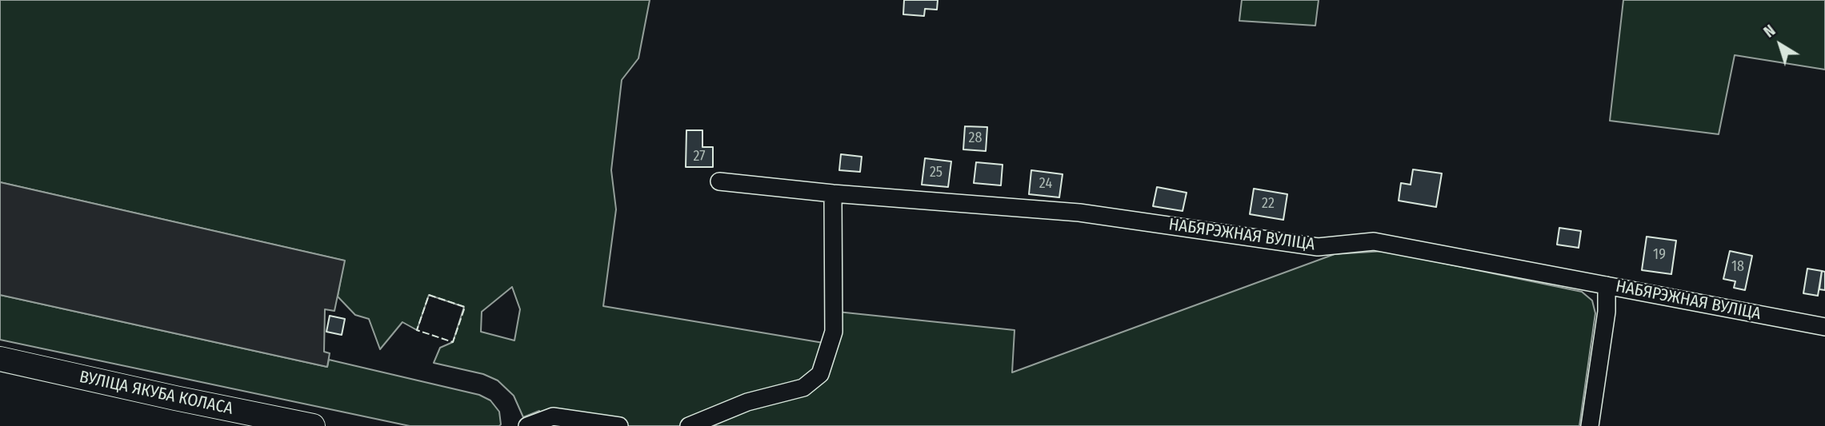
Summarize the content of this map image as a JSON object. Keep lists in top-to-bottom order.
{
  "streets": {
    "street": ["НАБЯРЭЖНАЯ ВУЛІЦА", "ВУЛІЦА ЯКУБА КОЛАСА"]
  },
  "house_numbers": [
    "28",
    "27",
    "25",
    "24",
    "22",
    "19",
    "18"
  ],
  "north": "top left"
}
